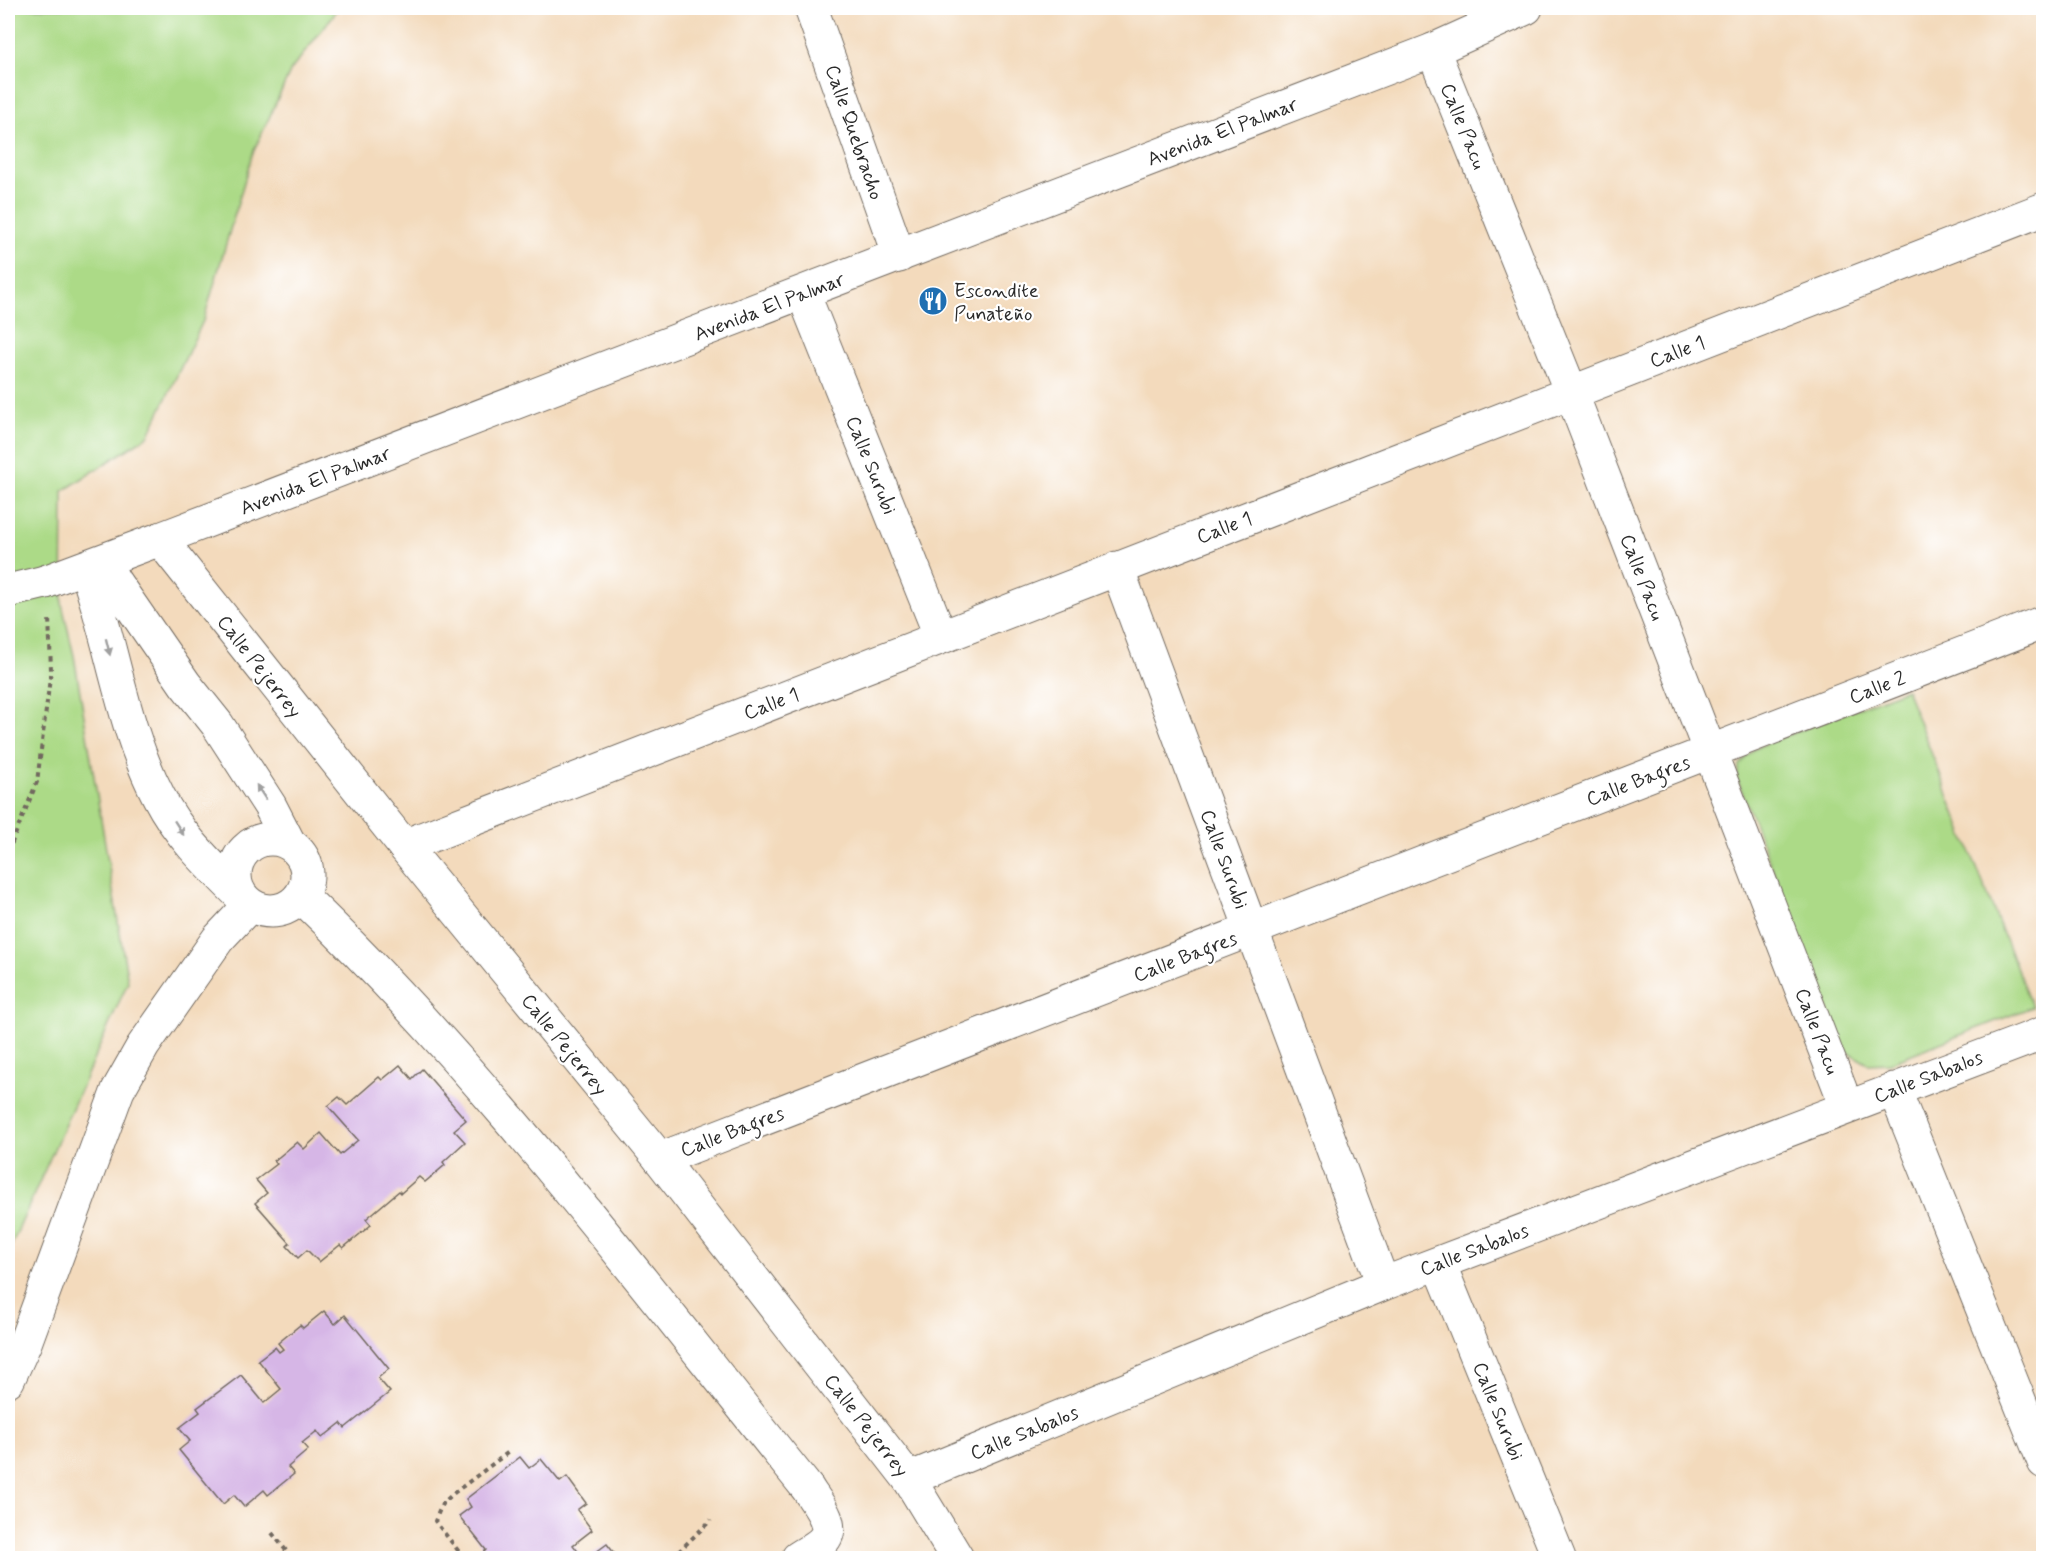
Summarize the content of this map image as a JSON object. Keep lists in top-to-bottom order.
{
  "streets": {
    "street": [
      "Calle Pacu",
      "Avenida El Palmar",
      "Calle Quebracho",
      "Calle 1",
      "Calle Surubi",
      "Calle Pejerrey",
      "Calle 2",
      "Calle Bagres",
      "Calle Sabalos"
    ]
  },
  "crossings": [
    ["Calle Pacu", "Avenida El Palmar"],
    ["Calle Pacu", "Calle 1"],
    ["Calle Pacu", "Calle 2"],
    ["Calle Pacu", "Calle Bagres"],
    ["Calle Pacu", "Calle Sabalos"],
    ["Avenida El Palmar", "Calle Quebracho"],
    ["Avenida El Palmar", "Calle Surubi"],
    ["Avenida El Palmar", "Calle Pejerrey"],
    ["Calle 1", "Calle Surubi"],
    ["Calle 1", "Calle Pejerrey"],
    ["Calle Surubi", "Calle Bagres"],
    ["Calle Surubi", "Calle Sabalos"],
    ["Calle Pejerrey", "Calle Bagres"],
    ["Calle Pejerrey", "Calle Sabalos"],
    ["Calle 2", "Calle Bagres"]
  ],
  "places": {
    "restaurant": ["Escondite Punateño"]
  }
}
